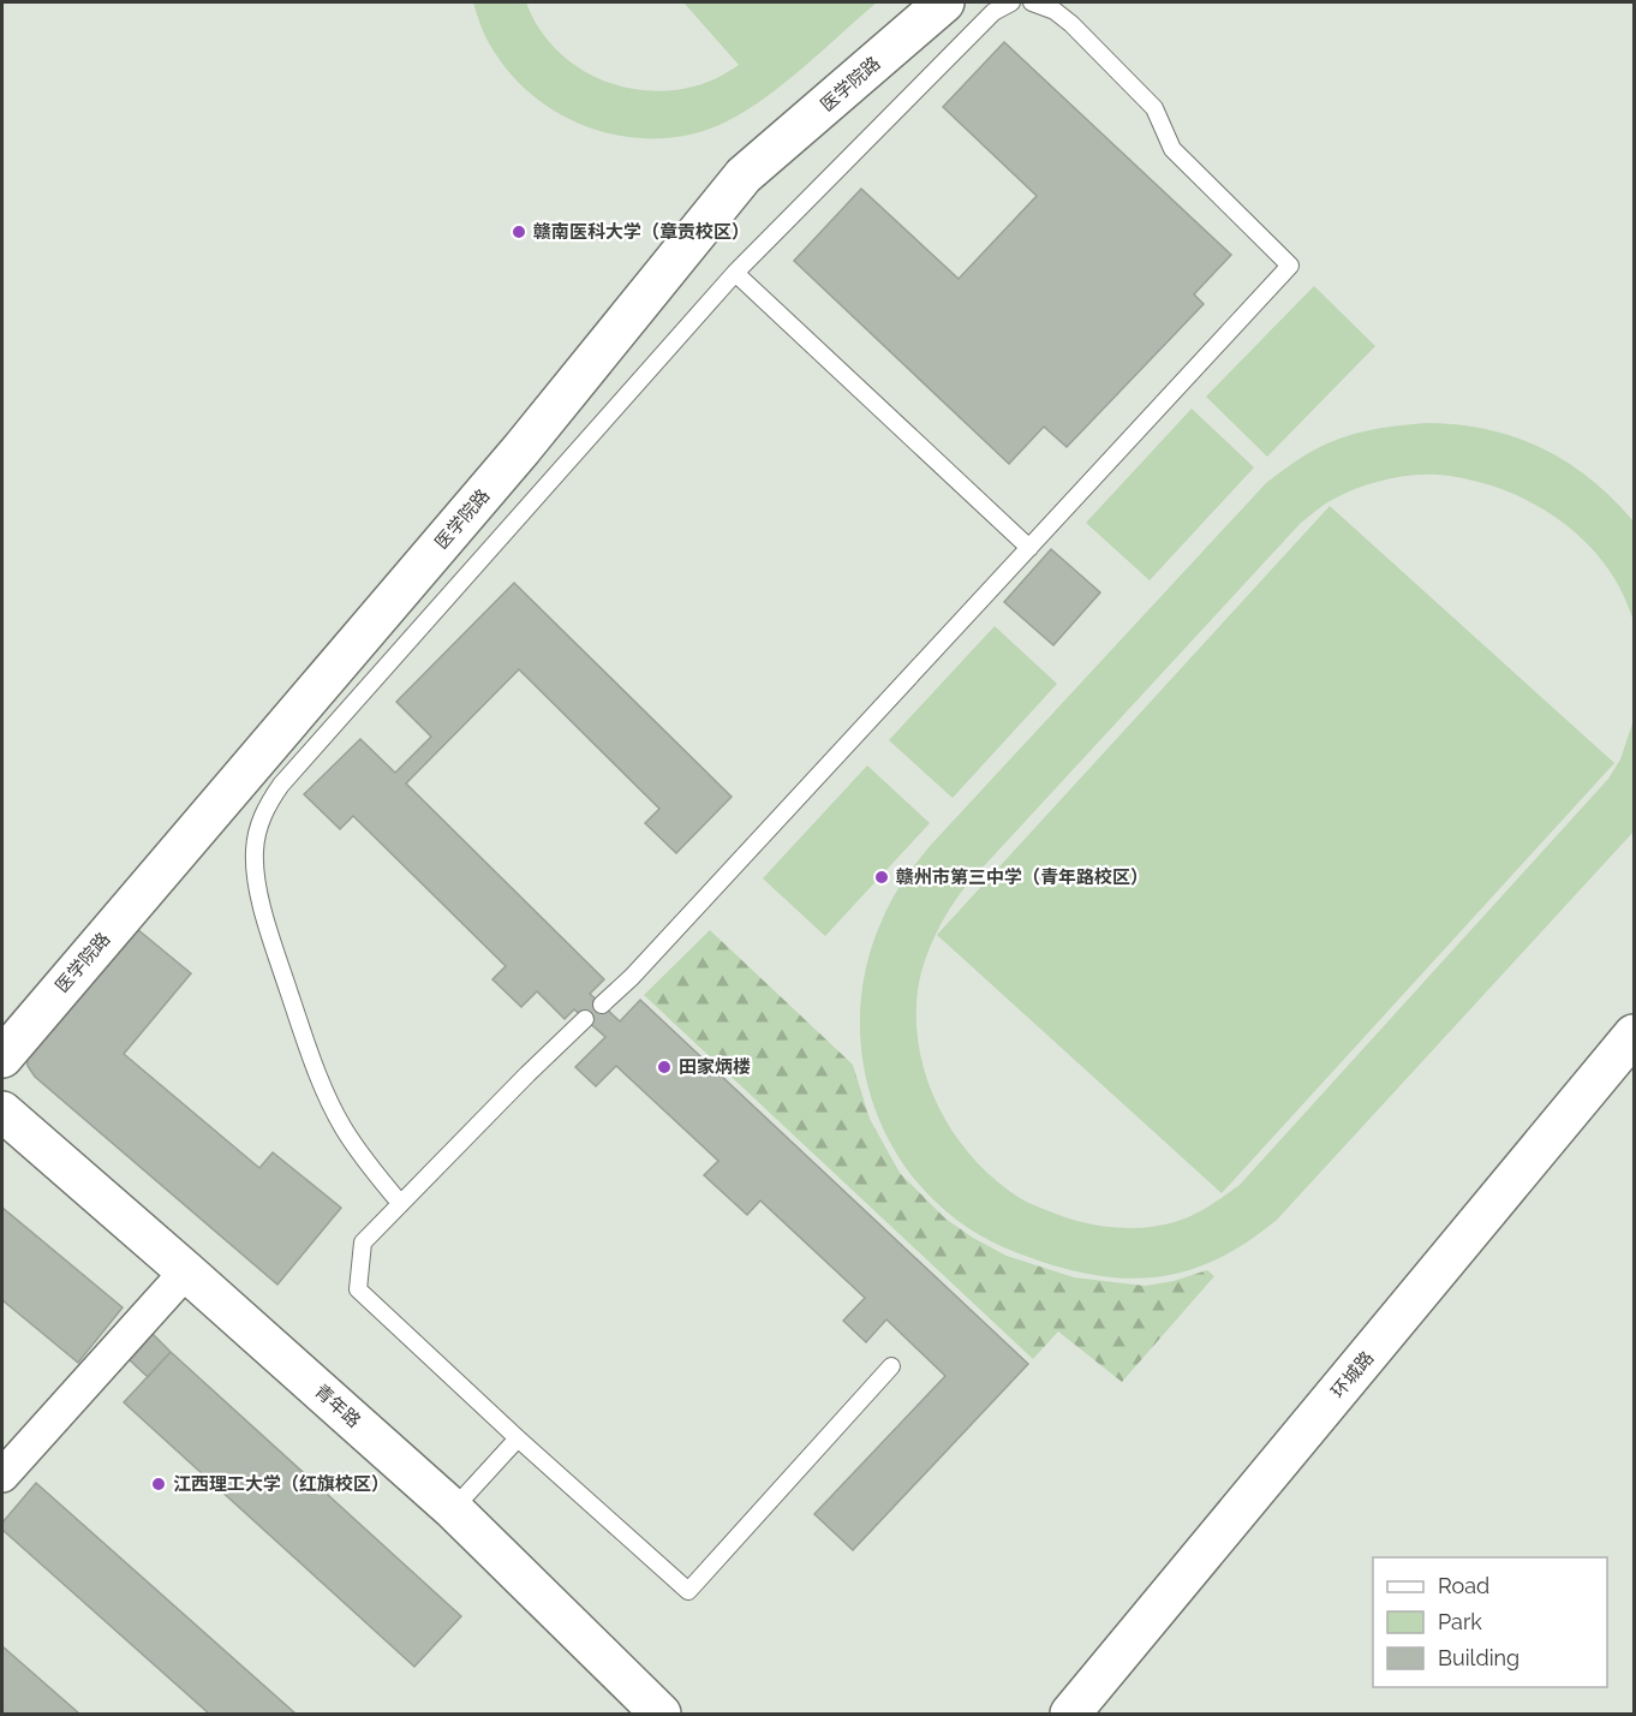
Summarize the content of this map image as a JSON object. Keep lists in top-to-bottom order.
{
  "streets": {
    "street": ["医学院路", "环城路", "青年路"]
  },
  "places": [
    "赣南医科大学（章贡校区）",
    "赣州市第三中学（青年路校区）",
    "田家炳楼",
    "江西理工大学（红旗校区）"
  ],
  "legend": ["Road", "Park", "Building"]
}
